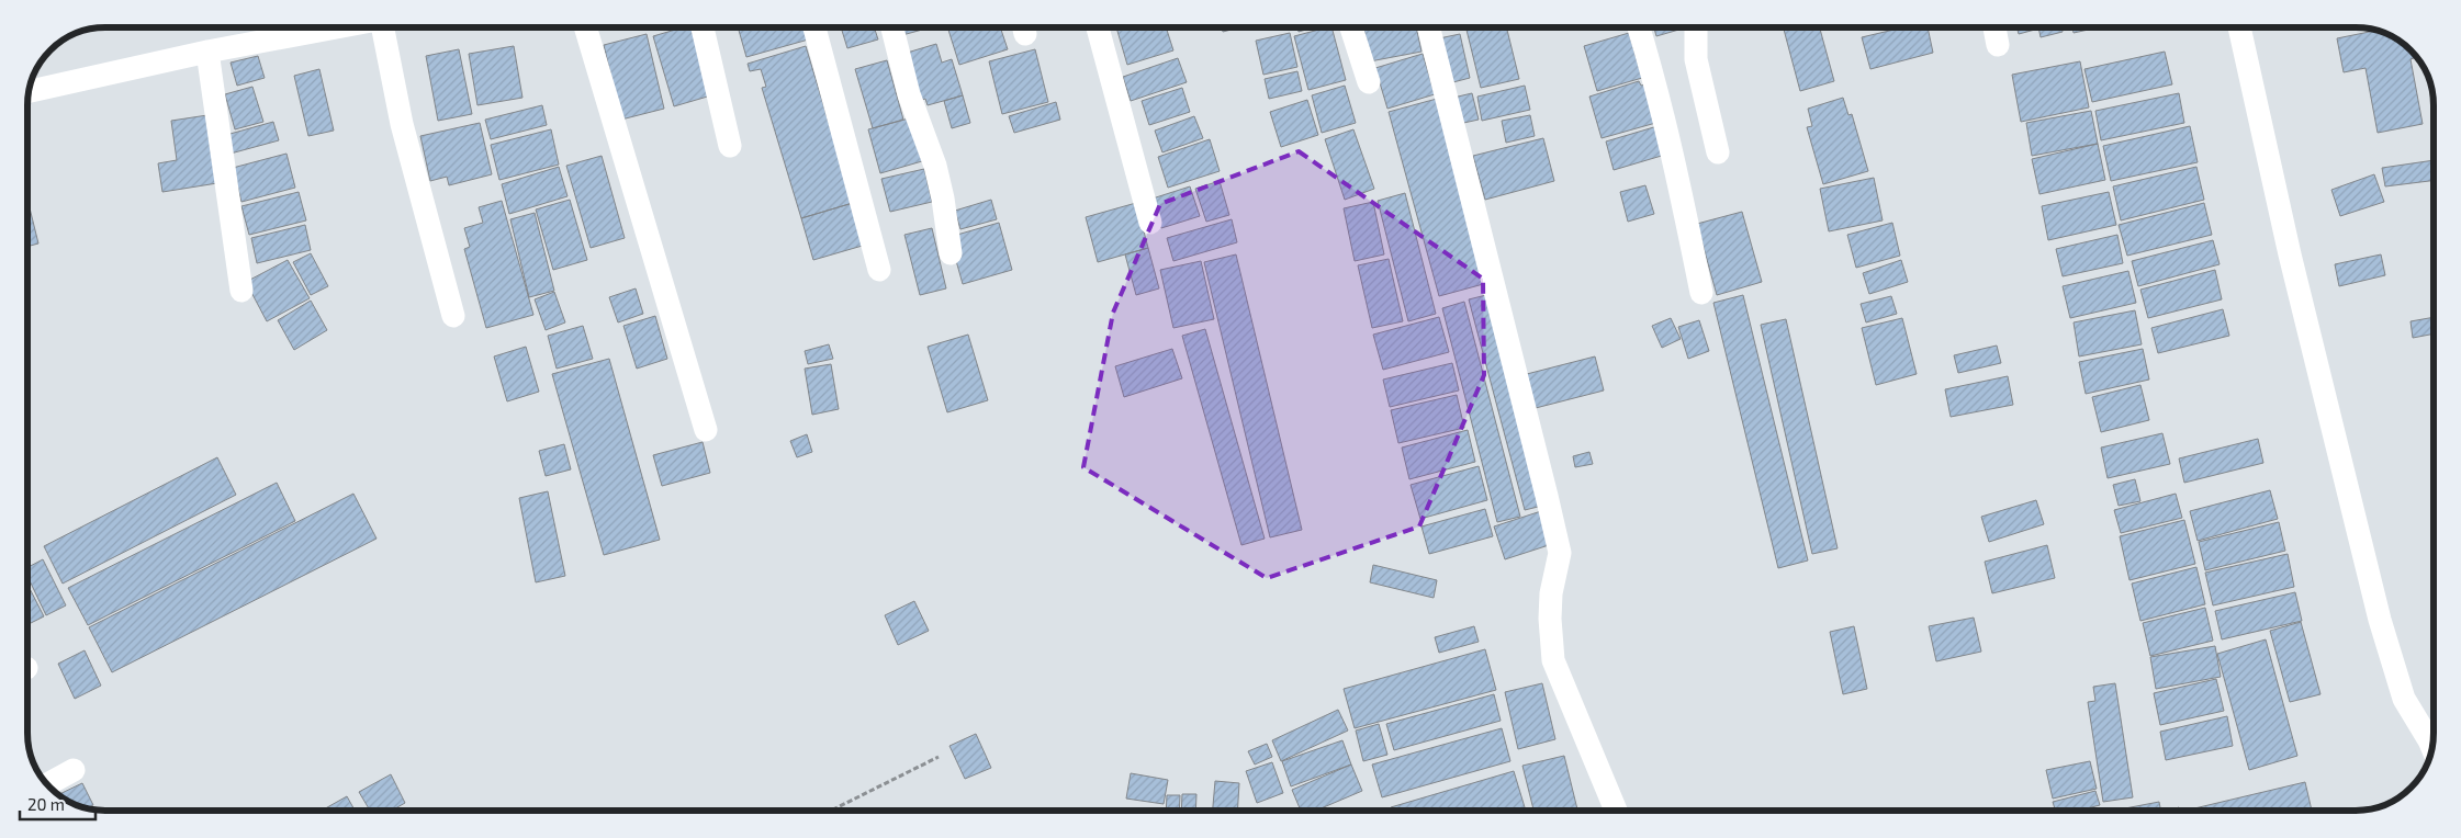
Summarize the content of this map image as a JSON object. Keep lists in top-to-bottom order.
{
  "scale_bar": "20 m"
}
